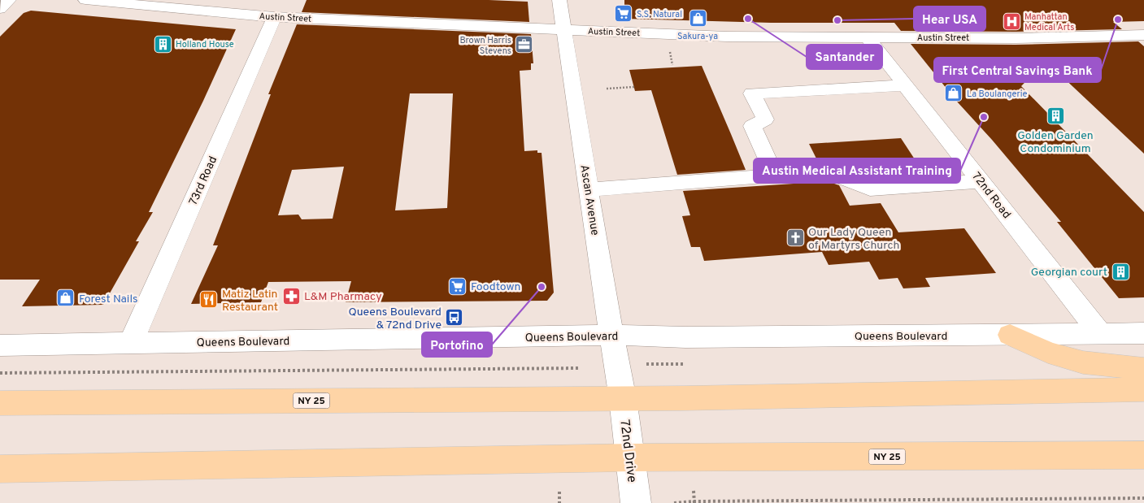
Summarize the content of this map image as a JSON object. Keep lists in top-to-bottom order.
{
  "streets": {
    "main road": ["NY 25"],
    "street": [
      "Austin Street",
      "73rd Road",
      "72nd Road",
      "Ascan Avenue",
      "Queens Boulevard",
      "72nd Drive"
    ]
  },
  "crossings": [
    ["Austin Street", "73rd Road"],
    ["Austin Street", "72nd Road"],
    ["Austin Street", "Ascan Avenue"],
    ["73rd Road", "Queens Boulevard"],
    ["72nd Road", "Queens Boulevard"],
    ["Ascan Avenue", "Queens Boulevard"],
    ["Ascan Avenue", "NY 25"],
    ["Ascan Avenue", "72nd Drive"],
    ["NY 25", "72nd Drive"]
  ],
  "places": {
    "supermarket": ["S.S. Natural", "Foodtown"],
    "shop": ["Sakura-ya", "La Boulangerie", "Forest Nails"],
    "other": [
      "Santander",
      "First Central Savings Bank",
      "Hear USA",
      "Austin Medical Assistant Training",
      "Portofino"
    ],
    "hospital": ["Manhattan Medical Arts"],
    "building": ["Holland House", "Golden Garden Condominium", "Georgian court"],
    "office": ["Brown Harris Stevens"],
    "church": ["Our Lady Queen of Martyrs Church"],
    "pharmacy": ["L&M Pharmacy"],
    "restaurant": ["Matiz Latin Restaurant"],
    "bus stop": ["Queens Boulevard & 72nd Drive"]
  }
}
